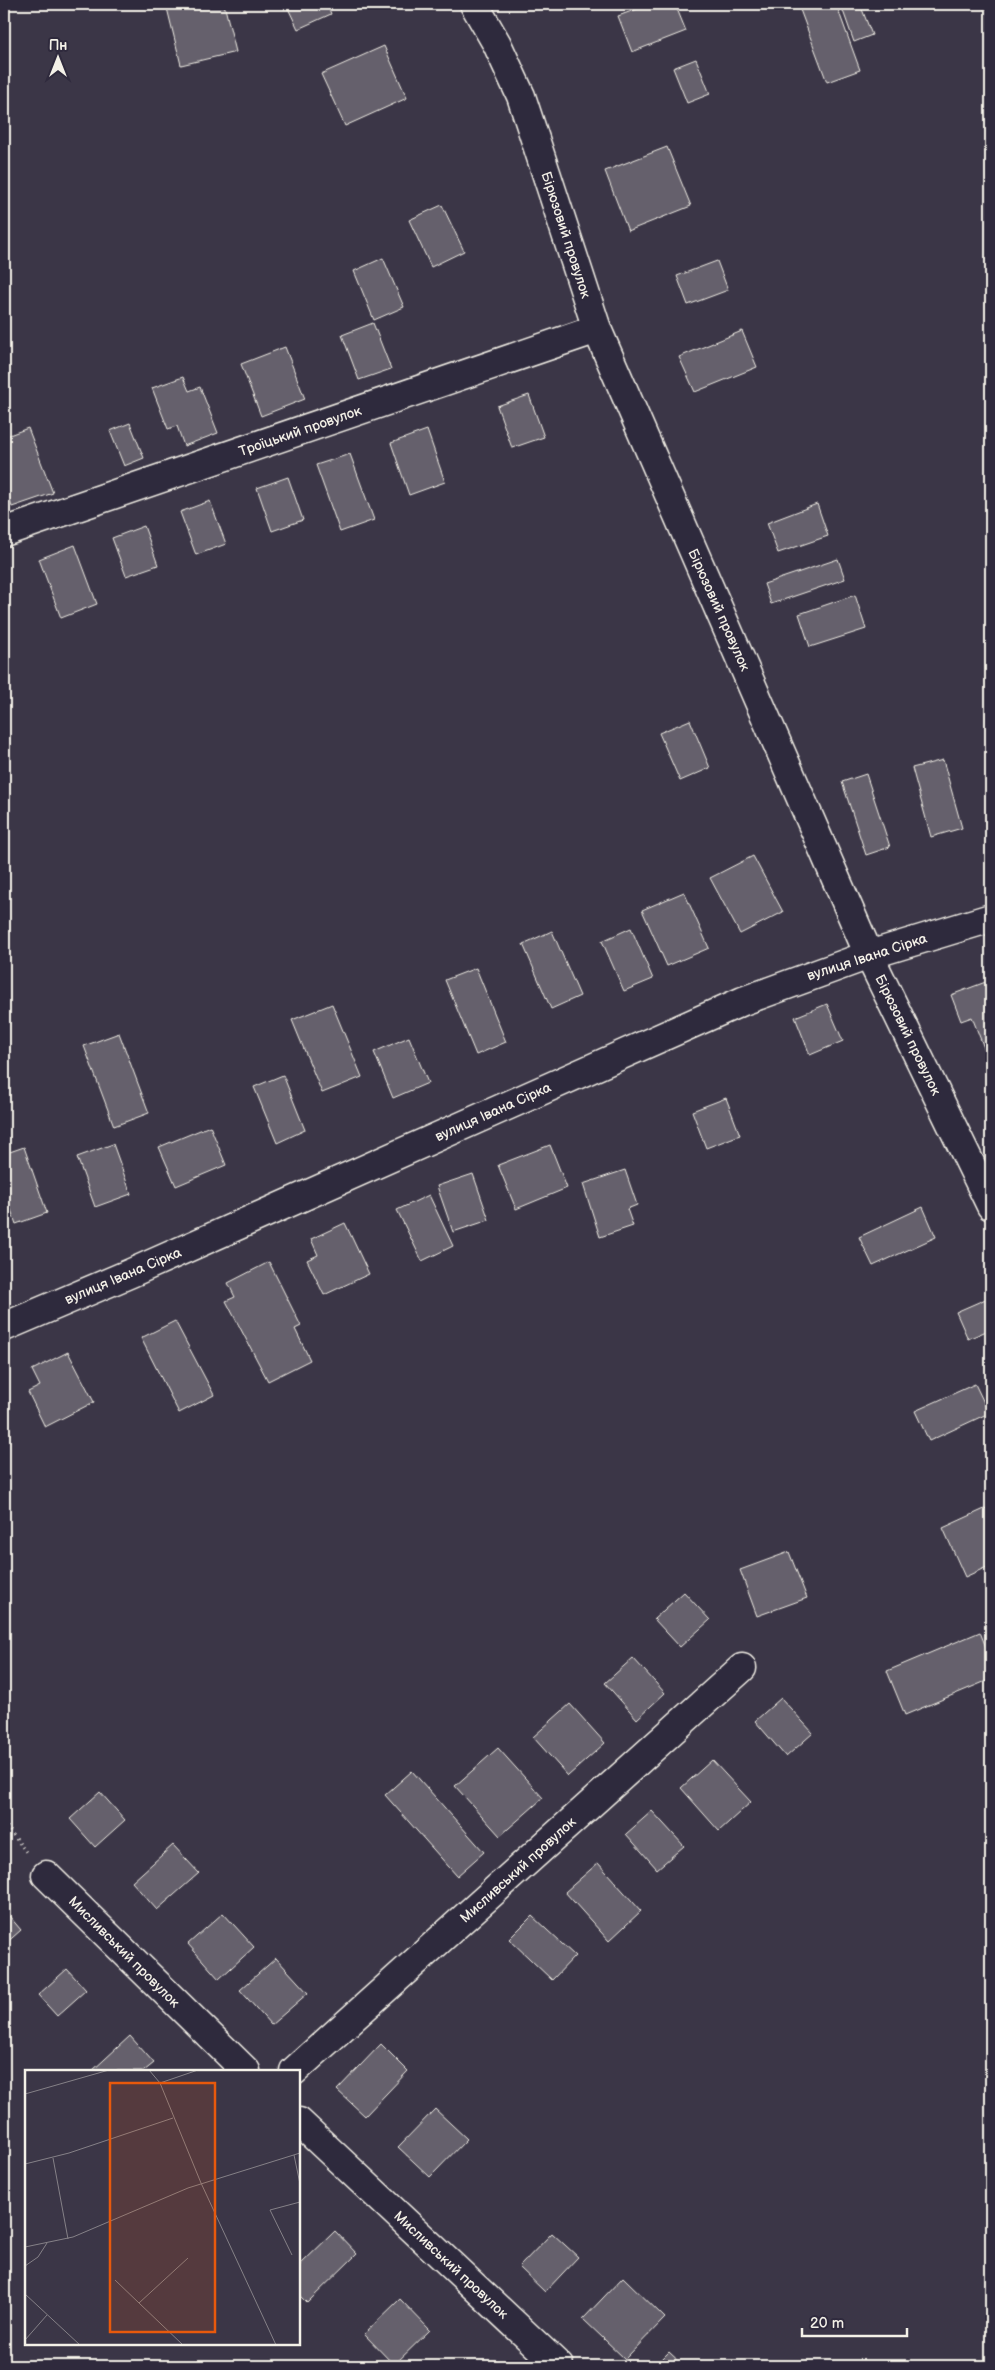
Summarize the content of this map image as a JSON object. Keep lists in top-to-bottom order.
{
  "streets": {
    "street": [
      "Бірюзовий провулок",
      "Троїцький провулок",
      "вулиця Івана Сірка",
      "Мисливський провулок"
    ]
  },
  "crossings": [
    ["Бірюзовий провулок", "Троїцький провулок"],
    ["Бірюзовий провулок", "вулиця Івана Сірка"]
  ],
  "scale_bar": "20 m",
  "north": "top"
}
